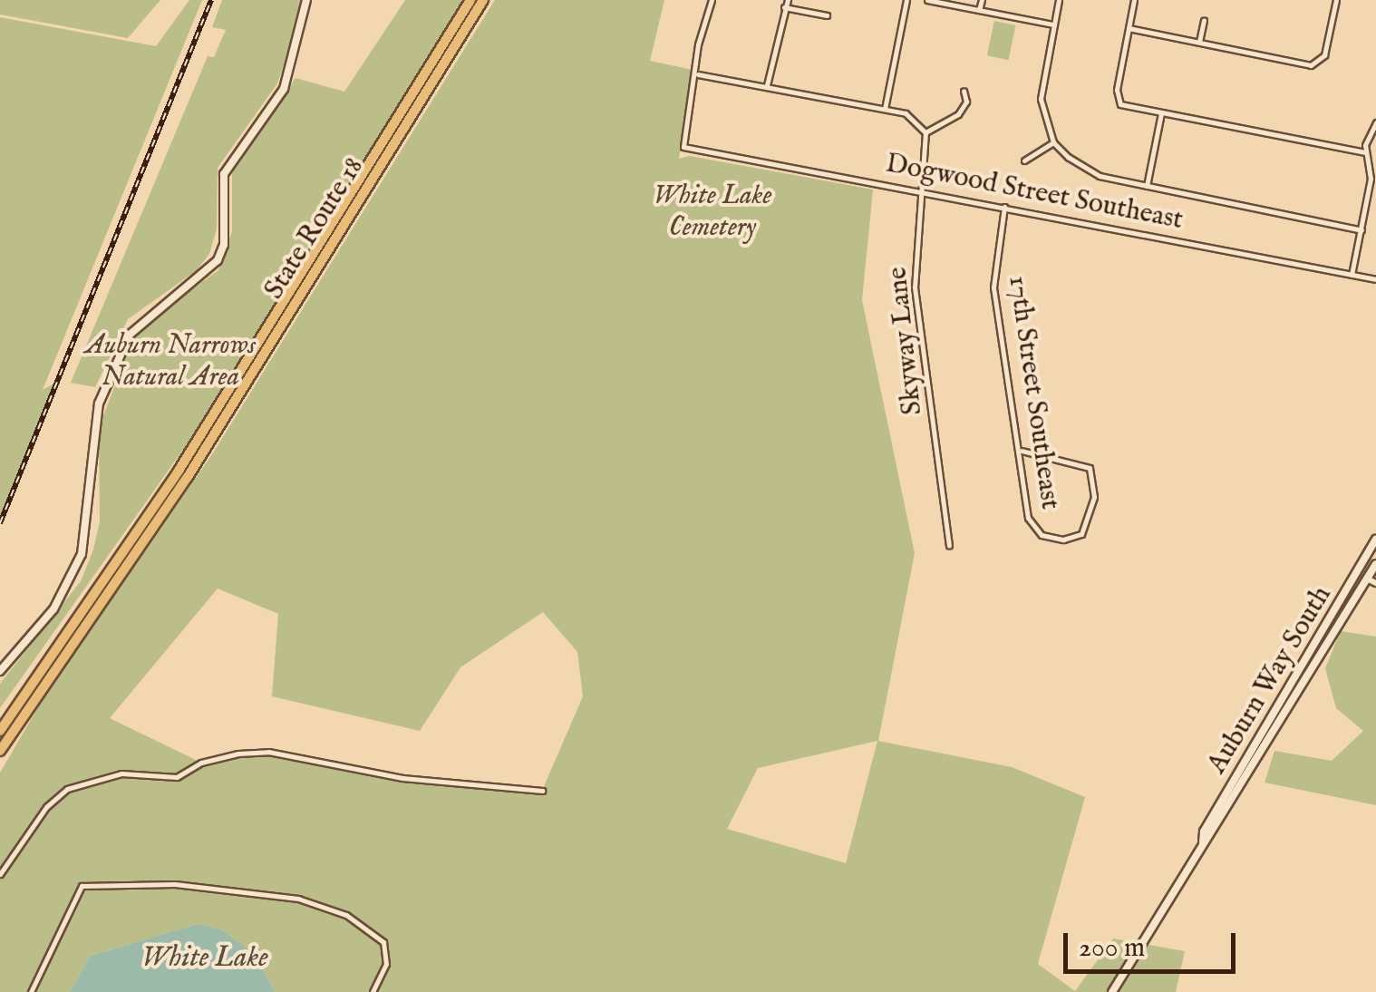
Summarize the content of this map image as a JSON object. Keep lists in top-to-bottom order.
{
  "streets": {
    "highway": ["State Route 18"],
    "main road": ["Auburn Way South"],
    "street": ["Dogwood Street Southeast", "Skyway Lane", "17th Street Southeast"]
  },
  "crossings": [
    ["Dogwood Street Southeast", "Skyway Lane"],
    ["Dogwood Street Southeast", "17th Street Southeast"]
  ],
  "water": ["White Lake"],
  "parks": ["White Lake Cemetery", "Auburn Narrows Natural Area"],
  "scale_bar": "200 m"
}
